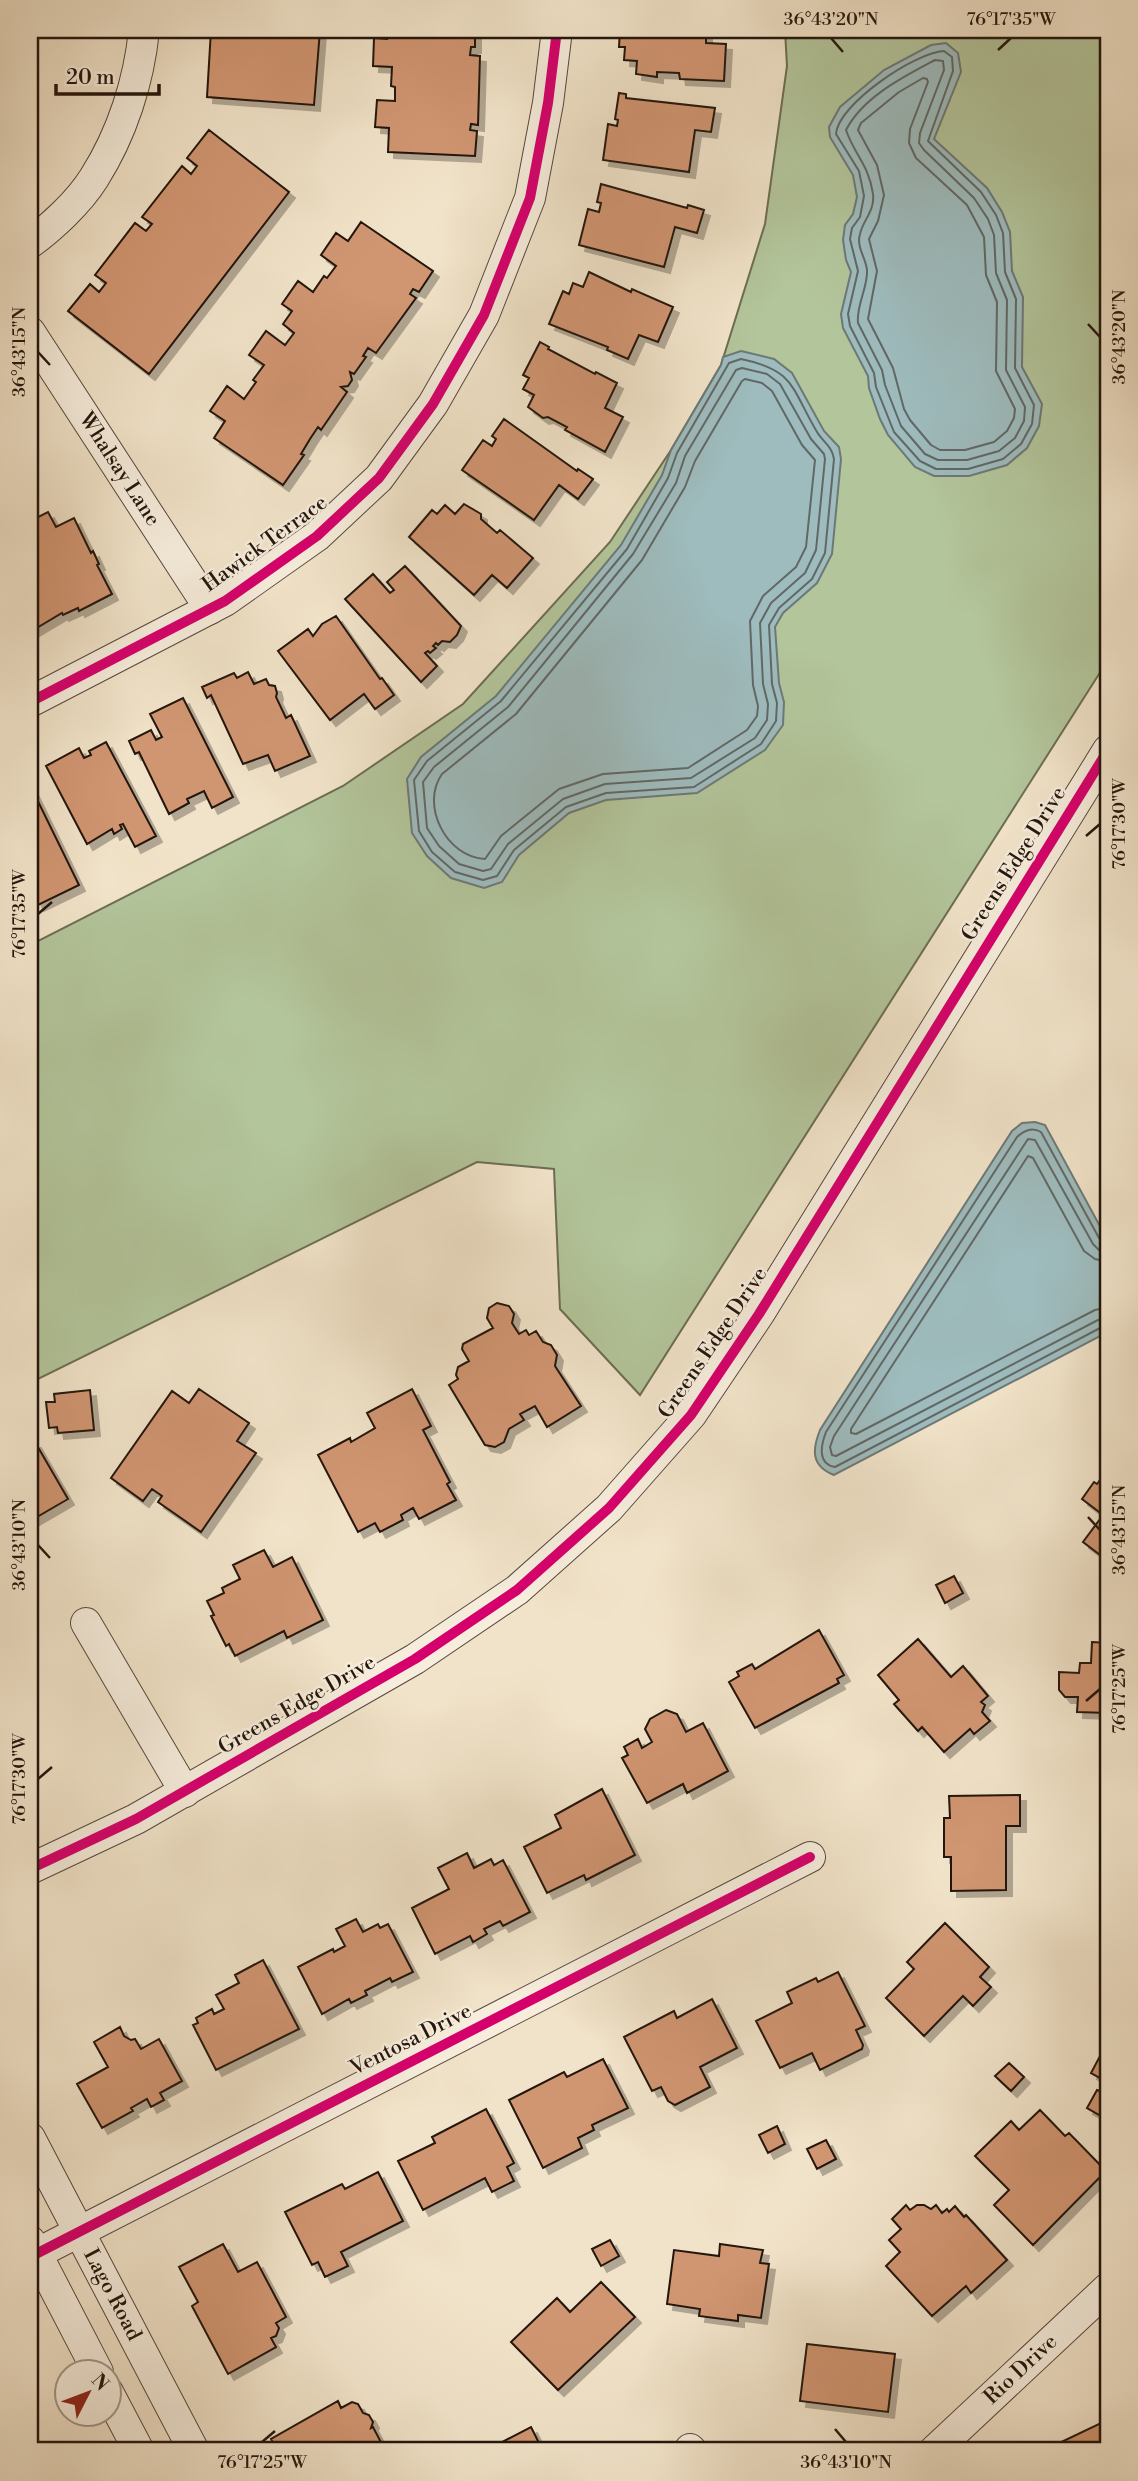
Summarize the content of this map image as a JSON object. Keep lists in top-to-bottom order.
{
  "streets": {
    "street": [
      "Whalsay Lane",
      "Hawick Terrace",
      "Greens Edge Drive",
      "Ventosa Drive",
      "Lago Road",
      "Rio Drive"
    ]
  },
  "crossings": [
    ["Whalsay Lane", "Hawick Terrace"],
    ["Ventosa Drive", "Lago Road"]
  ],
  "scale_bar": "20 m",
  "north": "top right",
  "coordinates": [
    "36°43'20\"N",
    "76°17'35\"W",
    "36°43'15\"N",
    "76°17'30\"W",
    "36°43'10\"N",
    "76°17'25\"W"
  ]
}
